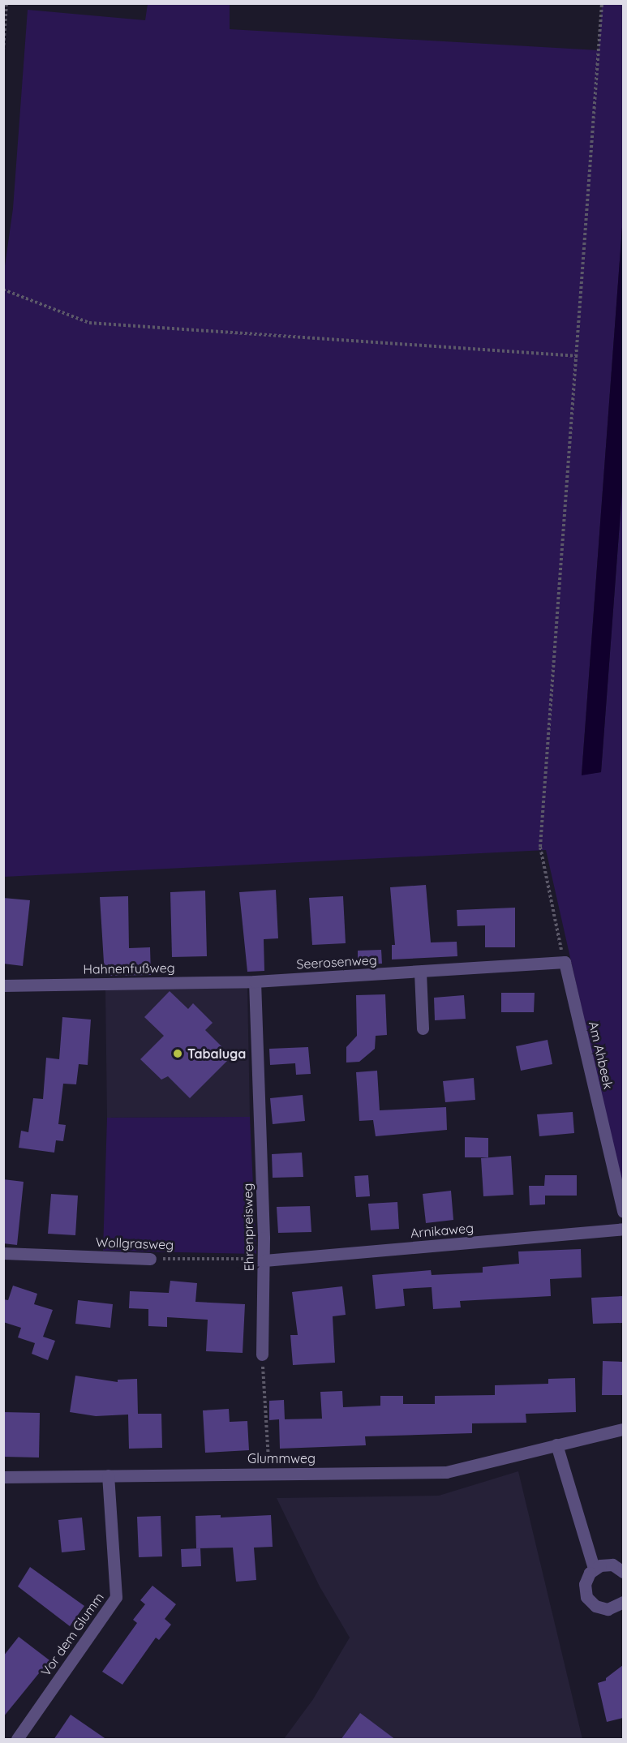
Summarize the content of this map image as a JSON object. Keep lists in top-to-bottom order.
{
  "streets": {
    "street": [
      "Seerosenweg",
      "Hahnenfußweg",
      "Am Ahbeek",
      "Ehrenpreisweg",
      "Arnikaweg",
      "Wollgrasweg",
      "Glummweg",
      "Vor dem Glumm"
    ]
  },
  "crossings": [
    ["Seerosenweg", "Hahnenfußweg"],
    ["Seerosenweg", "Am Ahbeek"],
    ["Seerosenweg", "Ehrenpreisweg"],
    ["Hahnenfußweg", "Ehrenpreisweg"],
    ["Ehrenpreisweg", "Arnikaweg"],
    ["Ehrenpreisweg", "Wollgrasweg"],
    ["Arnikaweg", "Wollgrasweg"],
    ["Glummweg", "Vor dem Glumm"]
  ],
  "places": ["Tabaluga"]
}
